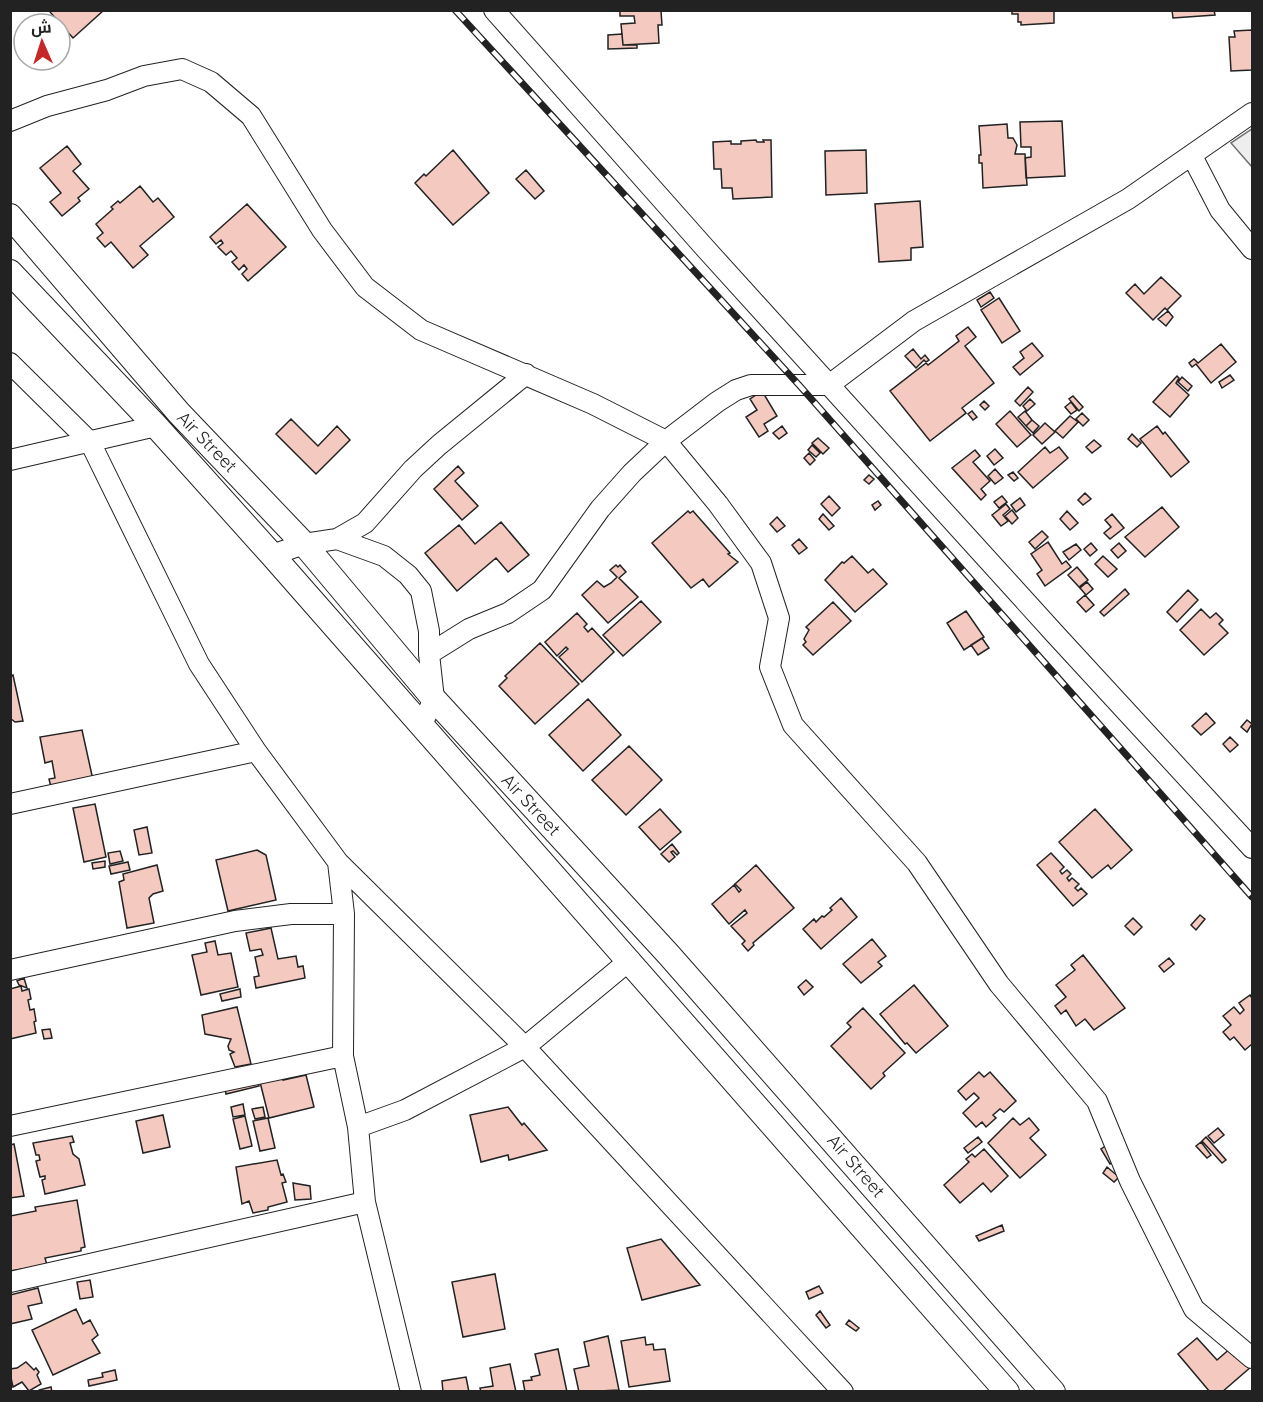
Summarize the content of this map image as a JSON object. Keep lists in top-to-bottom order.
{
  "streets": {
    "main road": ["Air Street"]
  },
  "north": "top"
}
